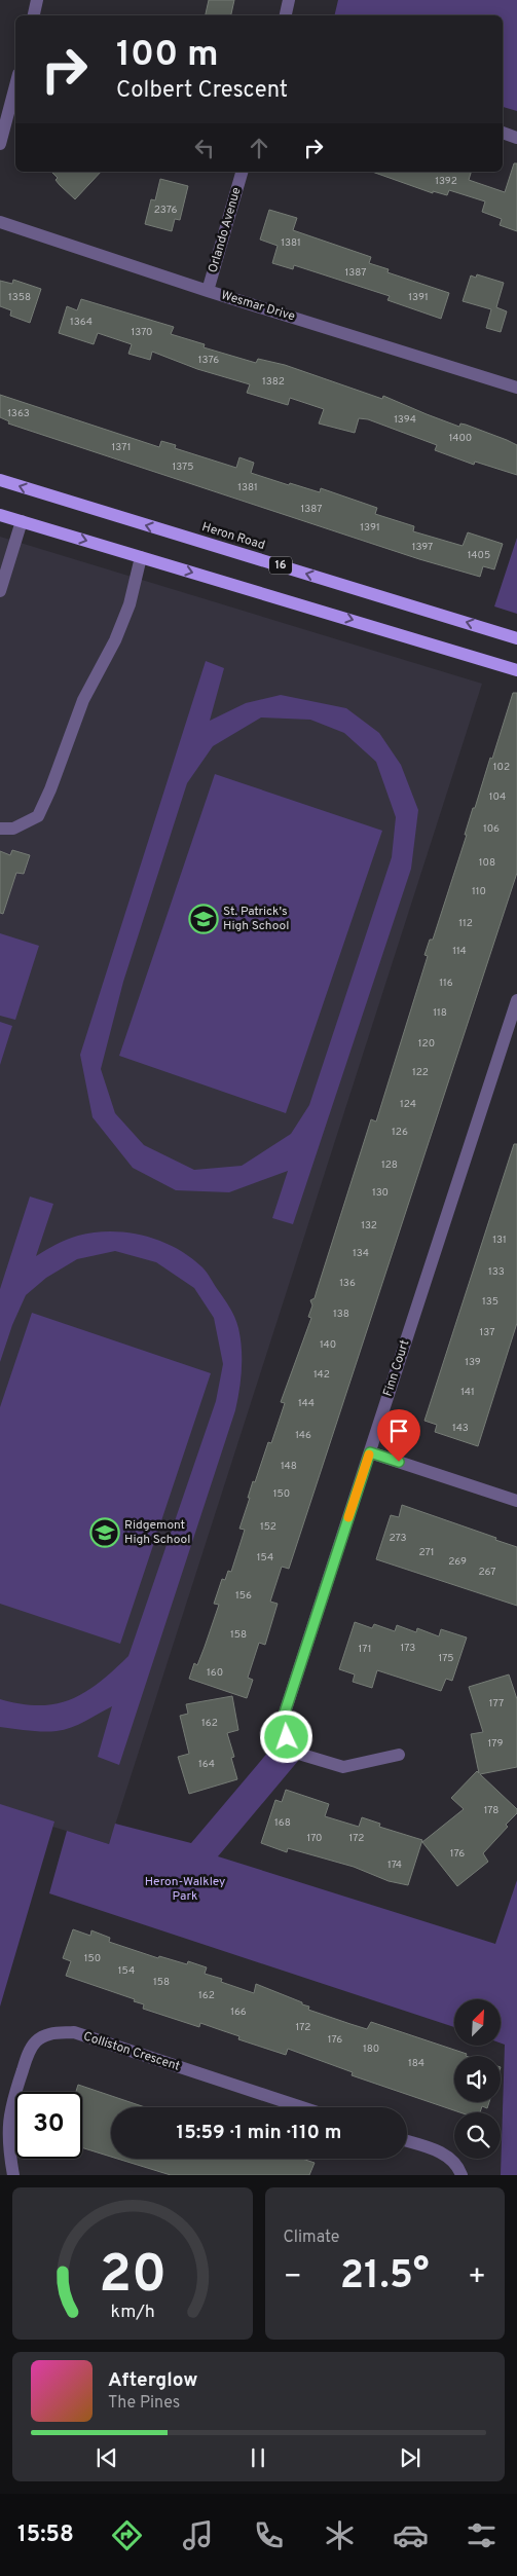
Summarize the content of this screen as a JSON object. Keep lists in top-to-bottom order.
{
  "streets": {
    "main road": ["Heron Road", "16"],
    "street": [
      "Orlando Avenue",
      "Wesmar Drive",
      "Finn Court",
      "Colliston Crescent"
    ]
  },
  "crossings": [
    ["Orlando Avenue", "Wesmar Drive"]
  ],
  "parks": ["Heron-Walkley Park"],
  "places": {
    "school or university": ["St. Patrick's High School", "Ridgemont High School"]
  },
  "house_numbers": [
    "1392",
    "2376",
    "1381",
    "1387",
    "1358",
    "1391",
    "1364",
    "1370",
    "1376",
    "1382",
    "1363",
    "1394",
    "1400",
    "1371",
    "1375",
    "1381",
    "1387",
    "1391",
    "1397",
    "1405",
    "102",
    "104",
    "106",
    "108",
    "110",
    "112",
    "114",
    "116",
    "118",
    "120",
    "122",
    "124",
    "126",
    "128",
    "130",
    "132",
    "131",
    "134",
    "133",
    "136",
    "135",
    "138",
    "137",
    "140",
    "139",
    "142",
    "141",
    "144",
    "143",
    "146",
    "148",
    "150",
    "152",
    "273",
    "271",
    "154",
    "269",
    "267",
    "156",
    "158",
    "173",
    "171",
    "175",
    "160",
    "177",
    "162",
    "179",
    "164",
    "178",
    "168",
    "170",
    "172",
    "176",
    "174",
    "150",
    "154",
    "158",
    "162",
    "166",
    "172",
    "176",
    "180",
    "184"
  ],
  "north": "top right",
  "page": {
    "turn": ["100 m", "Colbert Crescent"],
    "limit": "30",
    "trip": "15:59 · 1 min · 110 m",
    "tile": "Climate",
    "heat": ["−", "21.5°", "+"],
    "song": ["Afterglow", "The Pines"],
    "tabs": "15:58",
    "gauge": ["20", "km/h"]
  }
}
